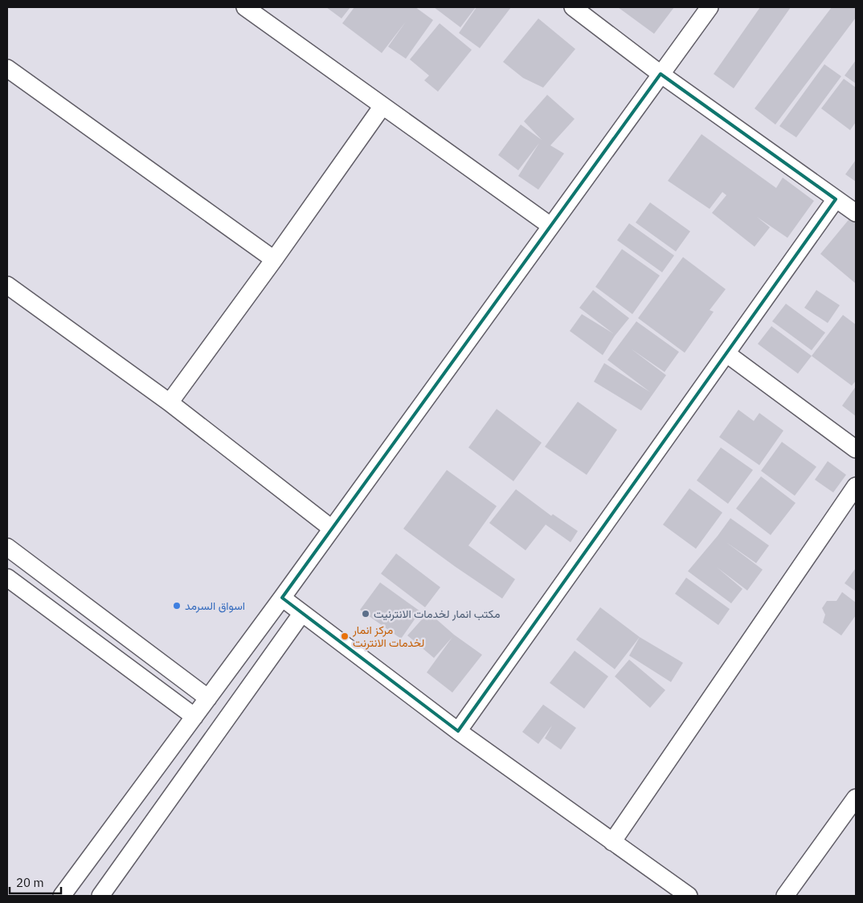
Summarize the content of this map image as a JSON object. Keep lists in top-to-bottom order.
{
  "places": ["اسواق السرمد", "مكتب انمار لخدمات الانترنيت", "مركز انمار لخدمات الانترنت"],
  "scale_bar": "20 m"
}
